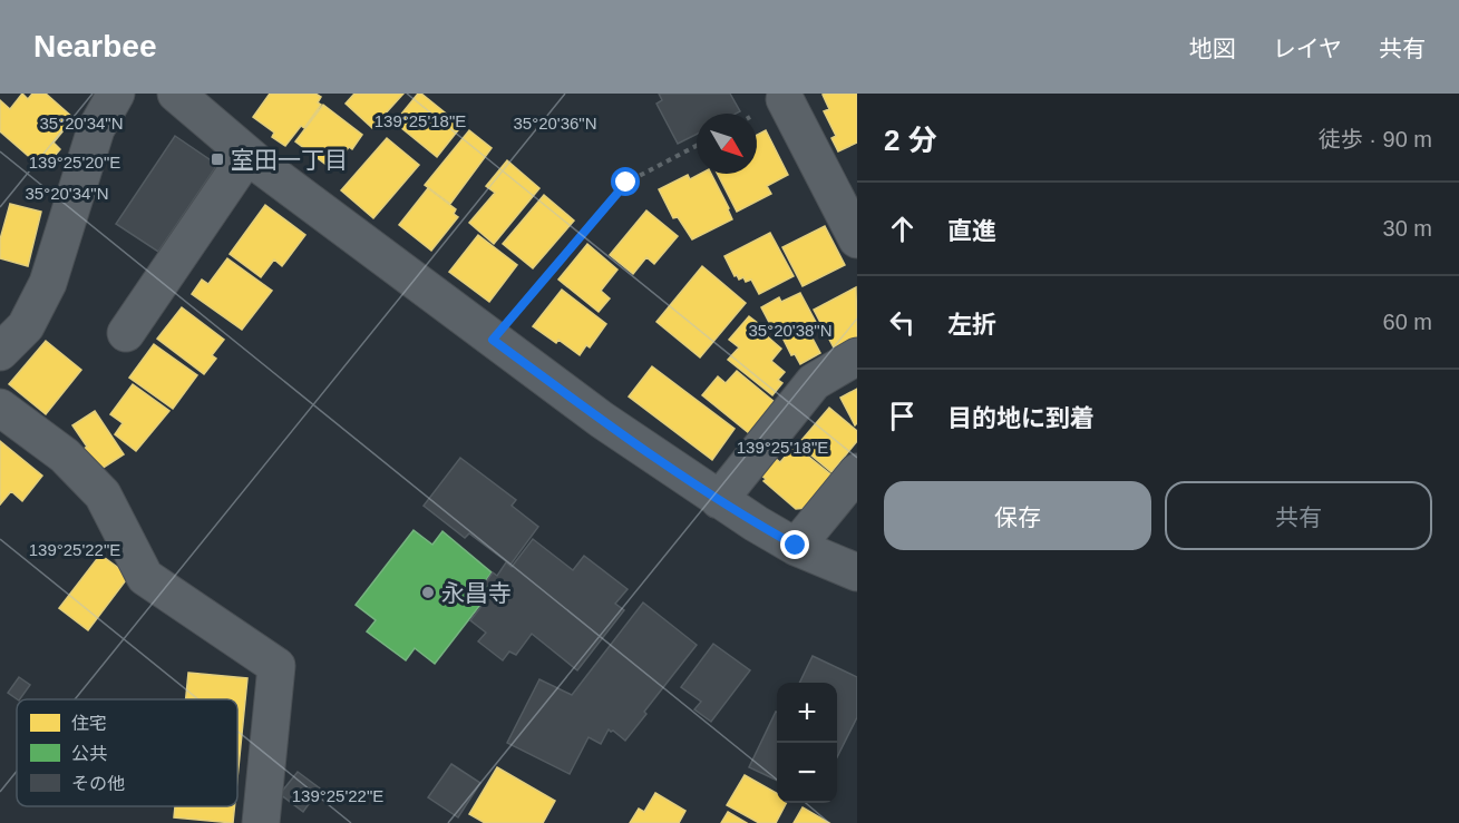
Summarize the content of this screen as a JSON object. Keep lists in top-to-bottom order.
{
  "places": {
    "transit": ["室田一丁目"],
    "other": ["永昌寺"]
  },
  "legend": ["住宅", "公共", "その他"],
  "north": "bottom right",
  "page": {
    "header": "Nearbee",
    "nav": ["地図", "レイヤ", "共有"],
    "heading": ["2 分", "徒歩 · 90 m"],
    "list": [
      ["直進", "30 m"],
      ["左折", "60 m"],
      "目的地に到着"
    ],
    "buttons": ["保存", "共有"],
    "map_buttons": ["+", "−"]
  },
  "coordinates": [
    "139°25'18\"E",
    "35°20'36\"N",
    "35°20'34\"N",
    "139°25'20\"E",
    "35°20'38\"N",
    "139°25'22\"E"
  ]
}
